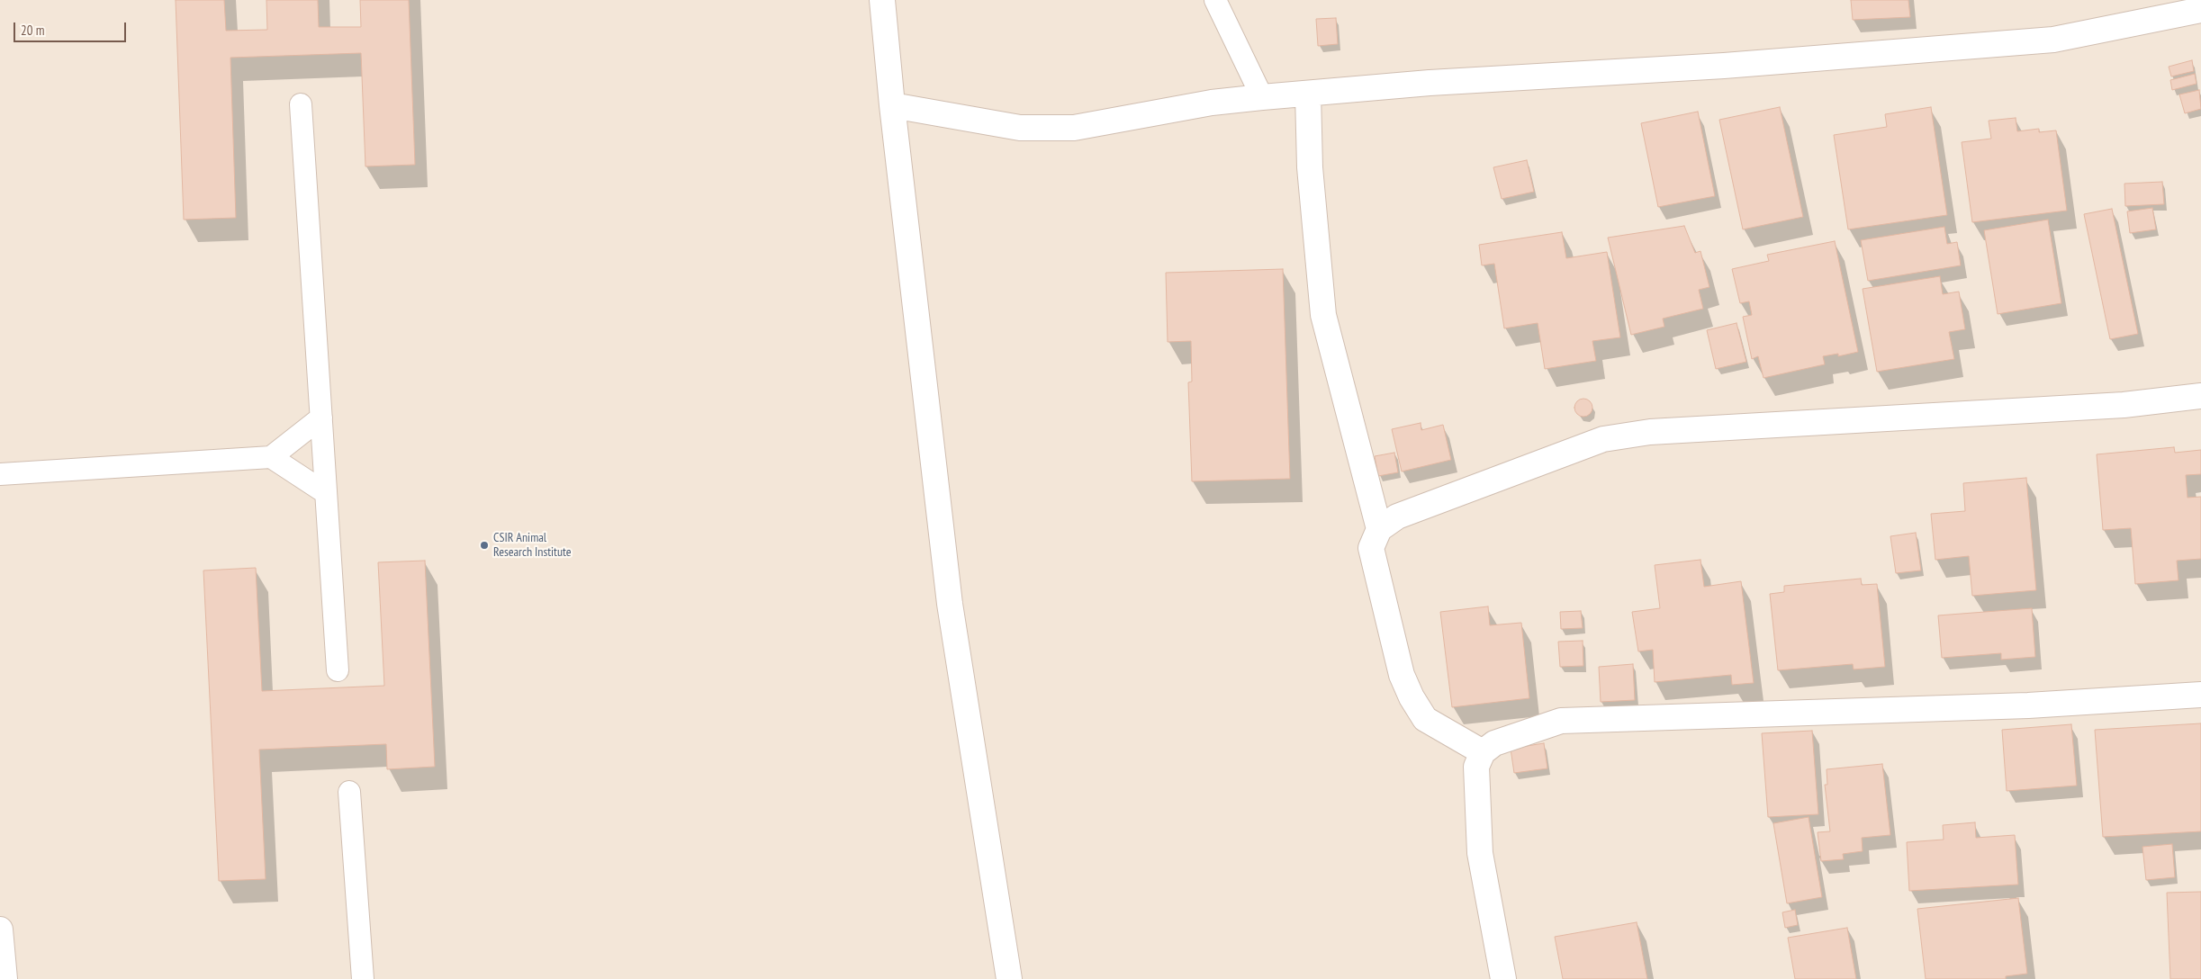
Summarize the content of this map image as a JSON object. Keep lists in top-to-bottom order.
{
  "places": ["CSIR Animal Research Institute"],
  "scale_bar": "20 m"
}
